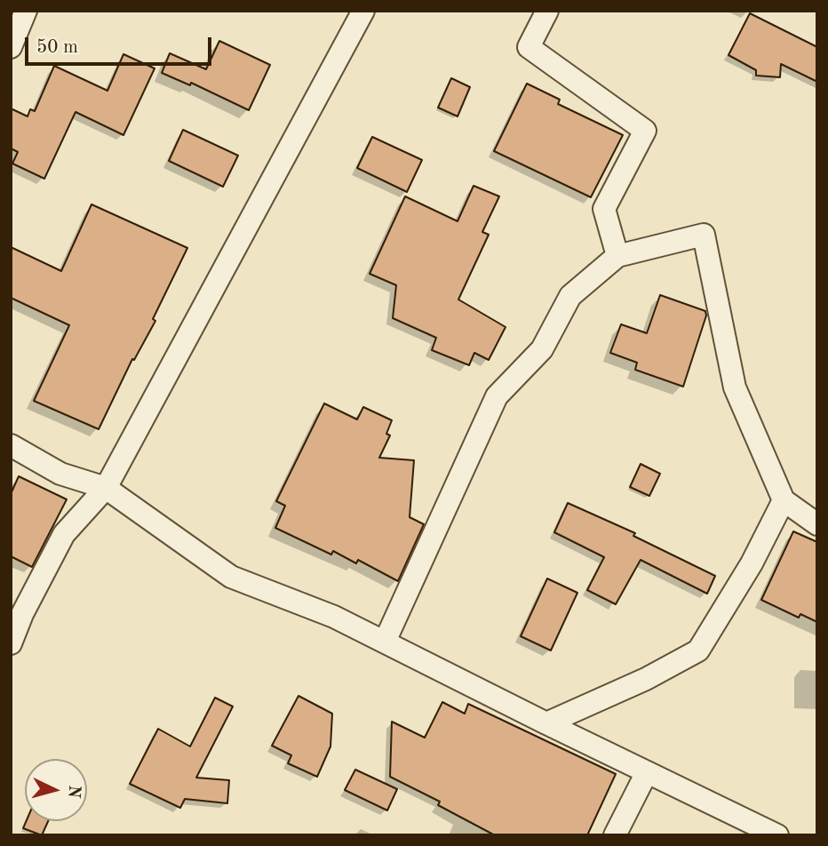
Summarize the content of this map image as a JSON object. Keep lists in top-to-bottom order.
{
  "scale_bar": "50 m",
  "north": "right"
}
